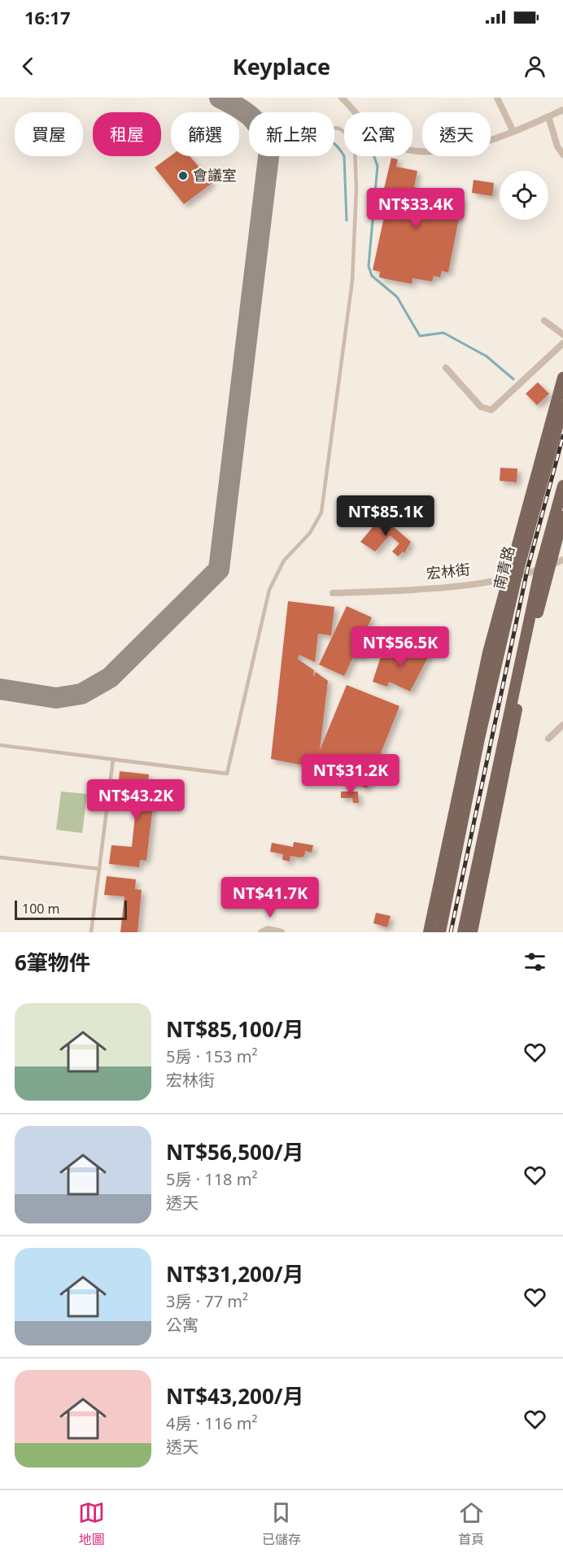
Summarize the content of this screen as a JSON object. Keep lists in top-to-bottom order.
{
  "streets": {
    "main road": ["南青路"],
    "street": ["宏林街"]
  },
  "crossings": [
    ["南青路", "宏林街"]
  ],
  "places": ["會議室"],
  "scale_bar": "100 m",
  "page": {
    "status": "16:17",
    "header": "Keyplace",
    "chip": [
      "買屋",
      "租屋",
      "篩選",
      "新上架",
      "公寓",
      "透天"
    ],
    "price": [
      "NT$33.4K",
      "NT$85.1K",
      "NT$56.5K",
      "NT$31.2K",
      "NT$43.2K",
      "NT$41.7K"
    ],
    "scale": "100 m",
    "heading": "6筆物件",
    "list": [
      {
        "name": "NT$85,100/月",
        "note": "5房 · 153 m² · 宏林街"
      },
      {
        "name": "NT$56,500/月",
        "note": "5房 · 118 m² · 透天"
      },
      {
        "name": "NT$31,200/月",
        "note": "3房 · 77 m² · 公寓"
      },
      {
        "name": "NT$43,200/月",
        "note": "4房 · 116 m² · 透天"
      }
    ],
    "tabs": ["地圖", "已儲存", "首頁"]
  }
}
